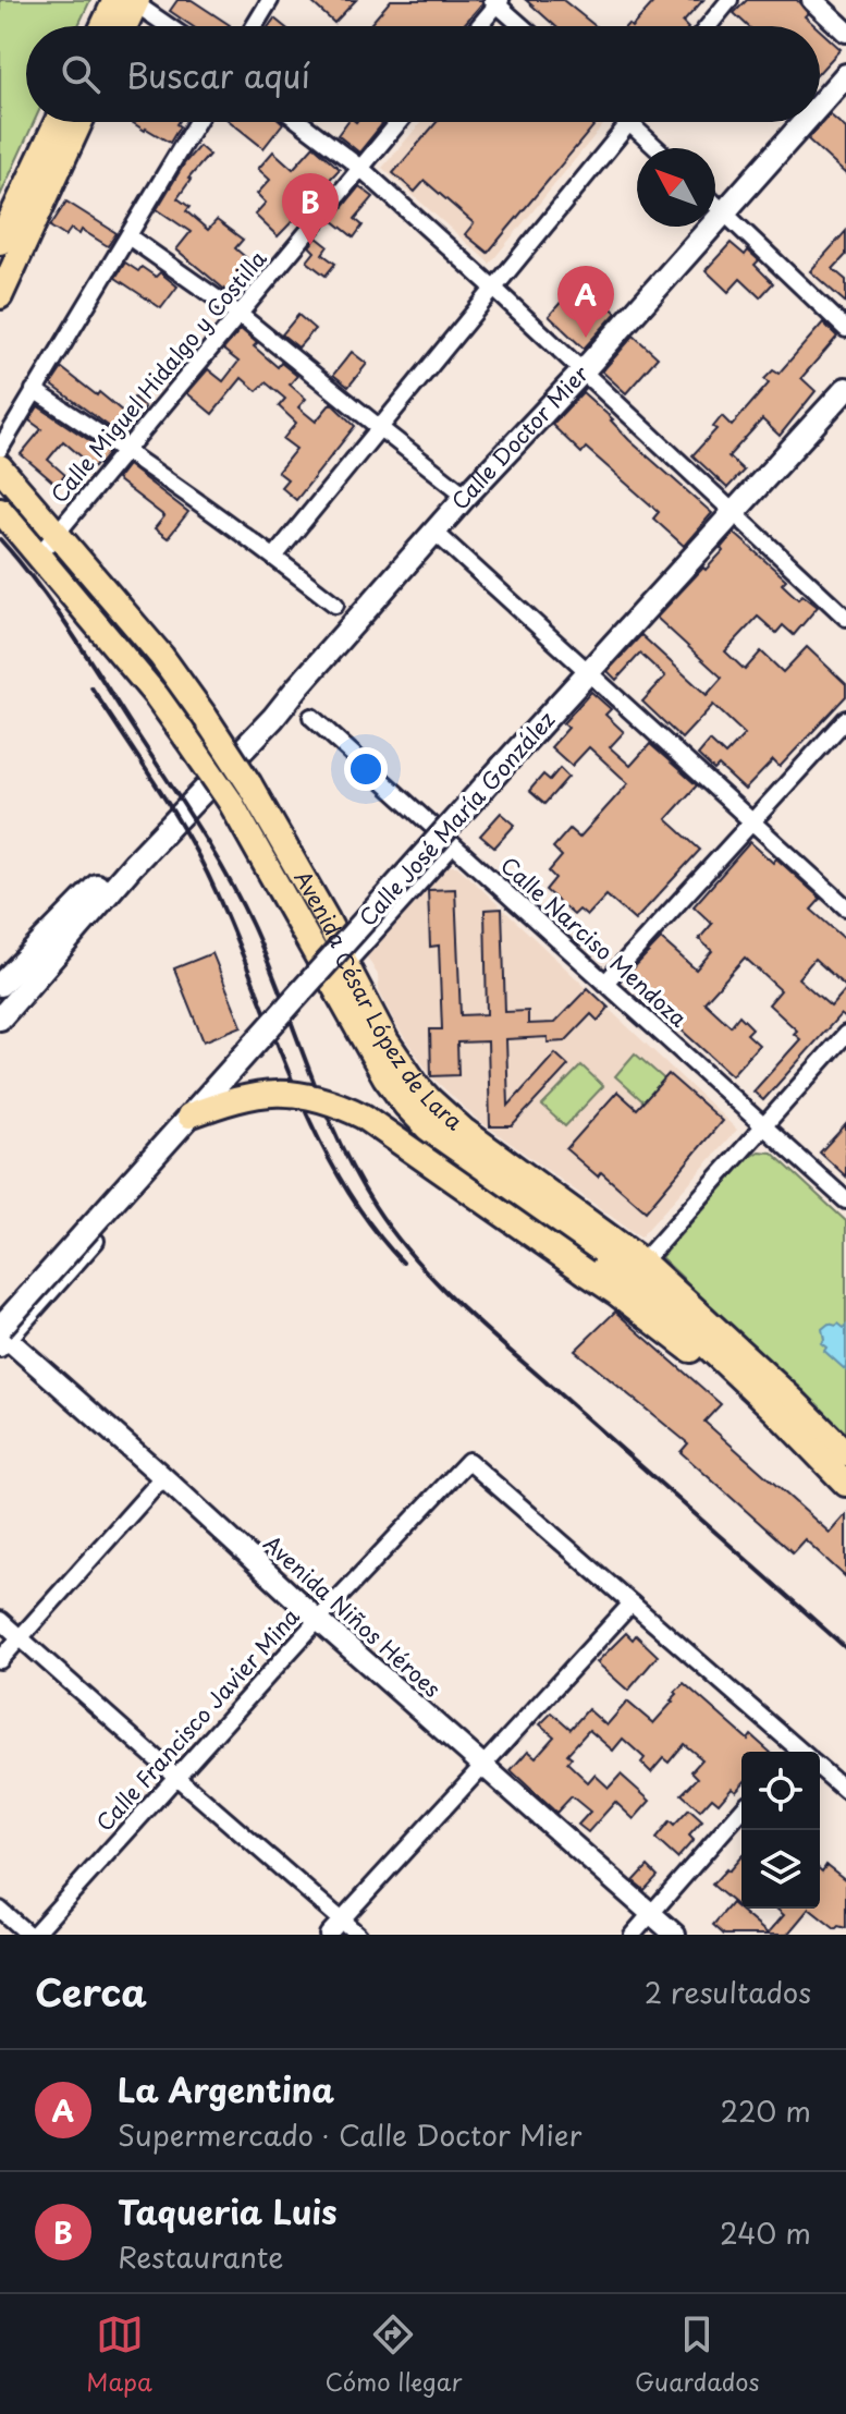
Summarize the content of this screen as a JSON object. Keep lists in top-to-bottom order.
{
  "streets": {
    "main road": ["Calle Doctor Mier", "Calle José María González", "Avenida César López de Lara"],
    "street": [
      "Calle Miguel Hidalgo y Costilla",
      "Calle Narciso Mendoza",
      "Avenida Niños Héroes",
      "Calle Francisco Javier Mina"
    ]
  },
  "crossings": [
    ["Calle Miguel Hidalgo y Costilla", "Avenida César López de Lara"],
    ["Calle José María González", "Avenida Niños Héroes"],
    ["Avenida Niños Héroes", "Calle Francisco Javier Mina"]
  ],
  "north": "top left",
  "page": {
    "search": "Buscar aquí",
    "pins": ["B", "A"],
    "heading": ["Cerca", "2 resultados"],
    "list": [
      {
        "mark": "A",
        "name": "La Argentina",
        "note": "Supermercado · Calle Doctor Mier",
        "value": "220 m"
      },
      {
        "mark": "B",
        "name": "Taqueria Luis",
        "note": "Restaurante",
        "value": "240 m"
      }
    ],
    "nav": ["Mapa", "Cómo llegar", "Guardados"]
  }
}
